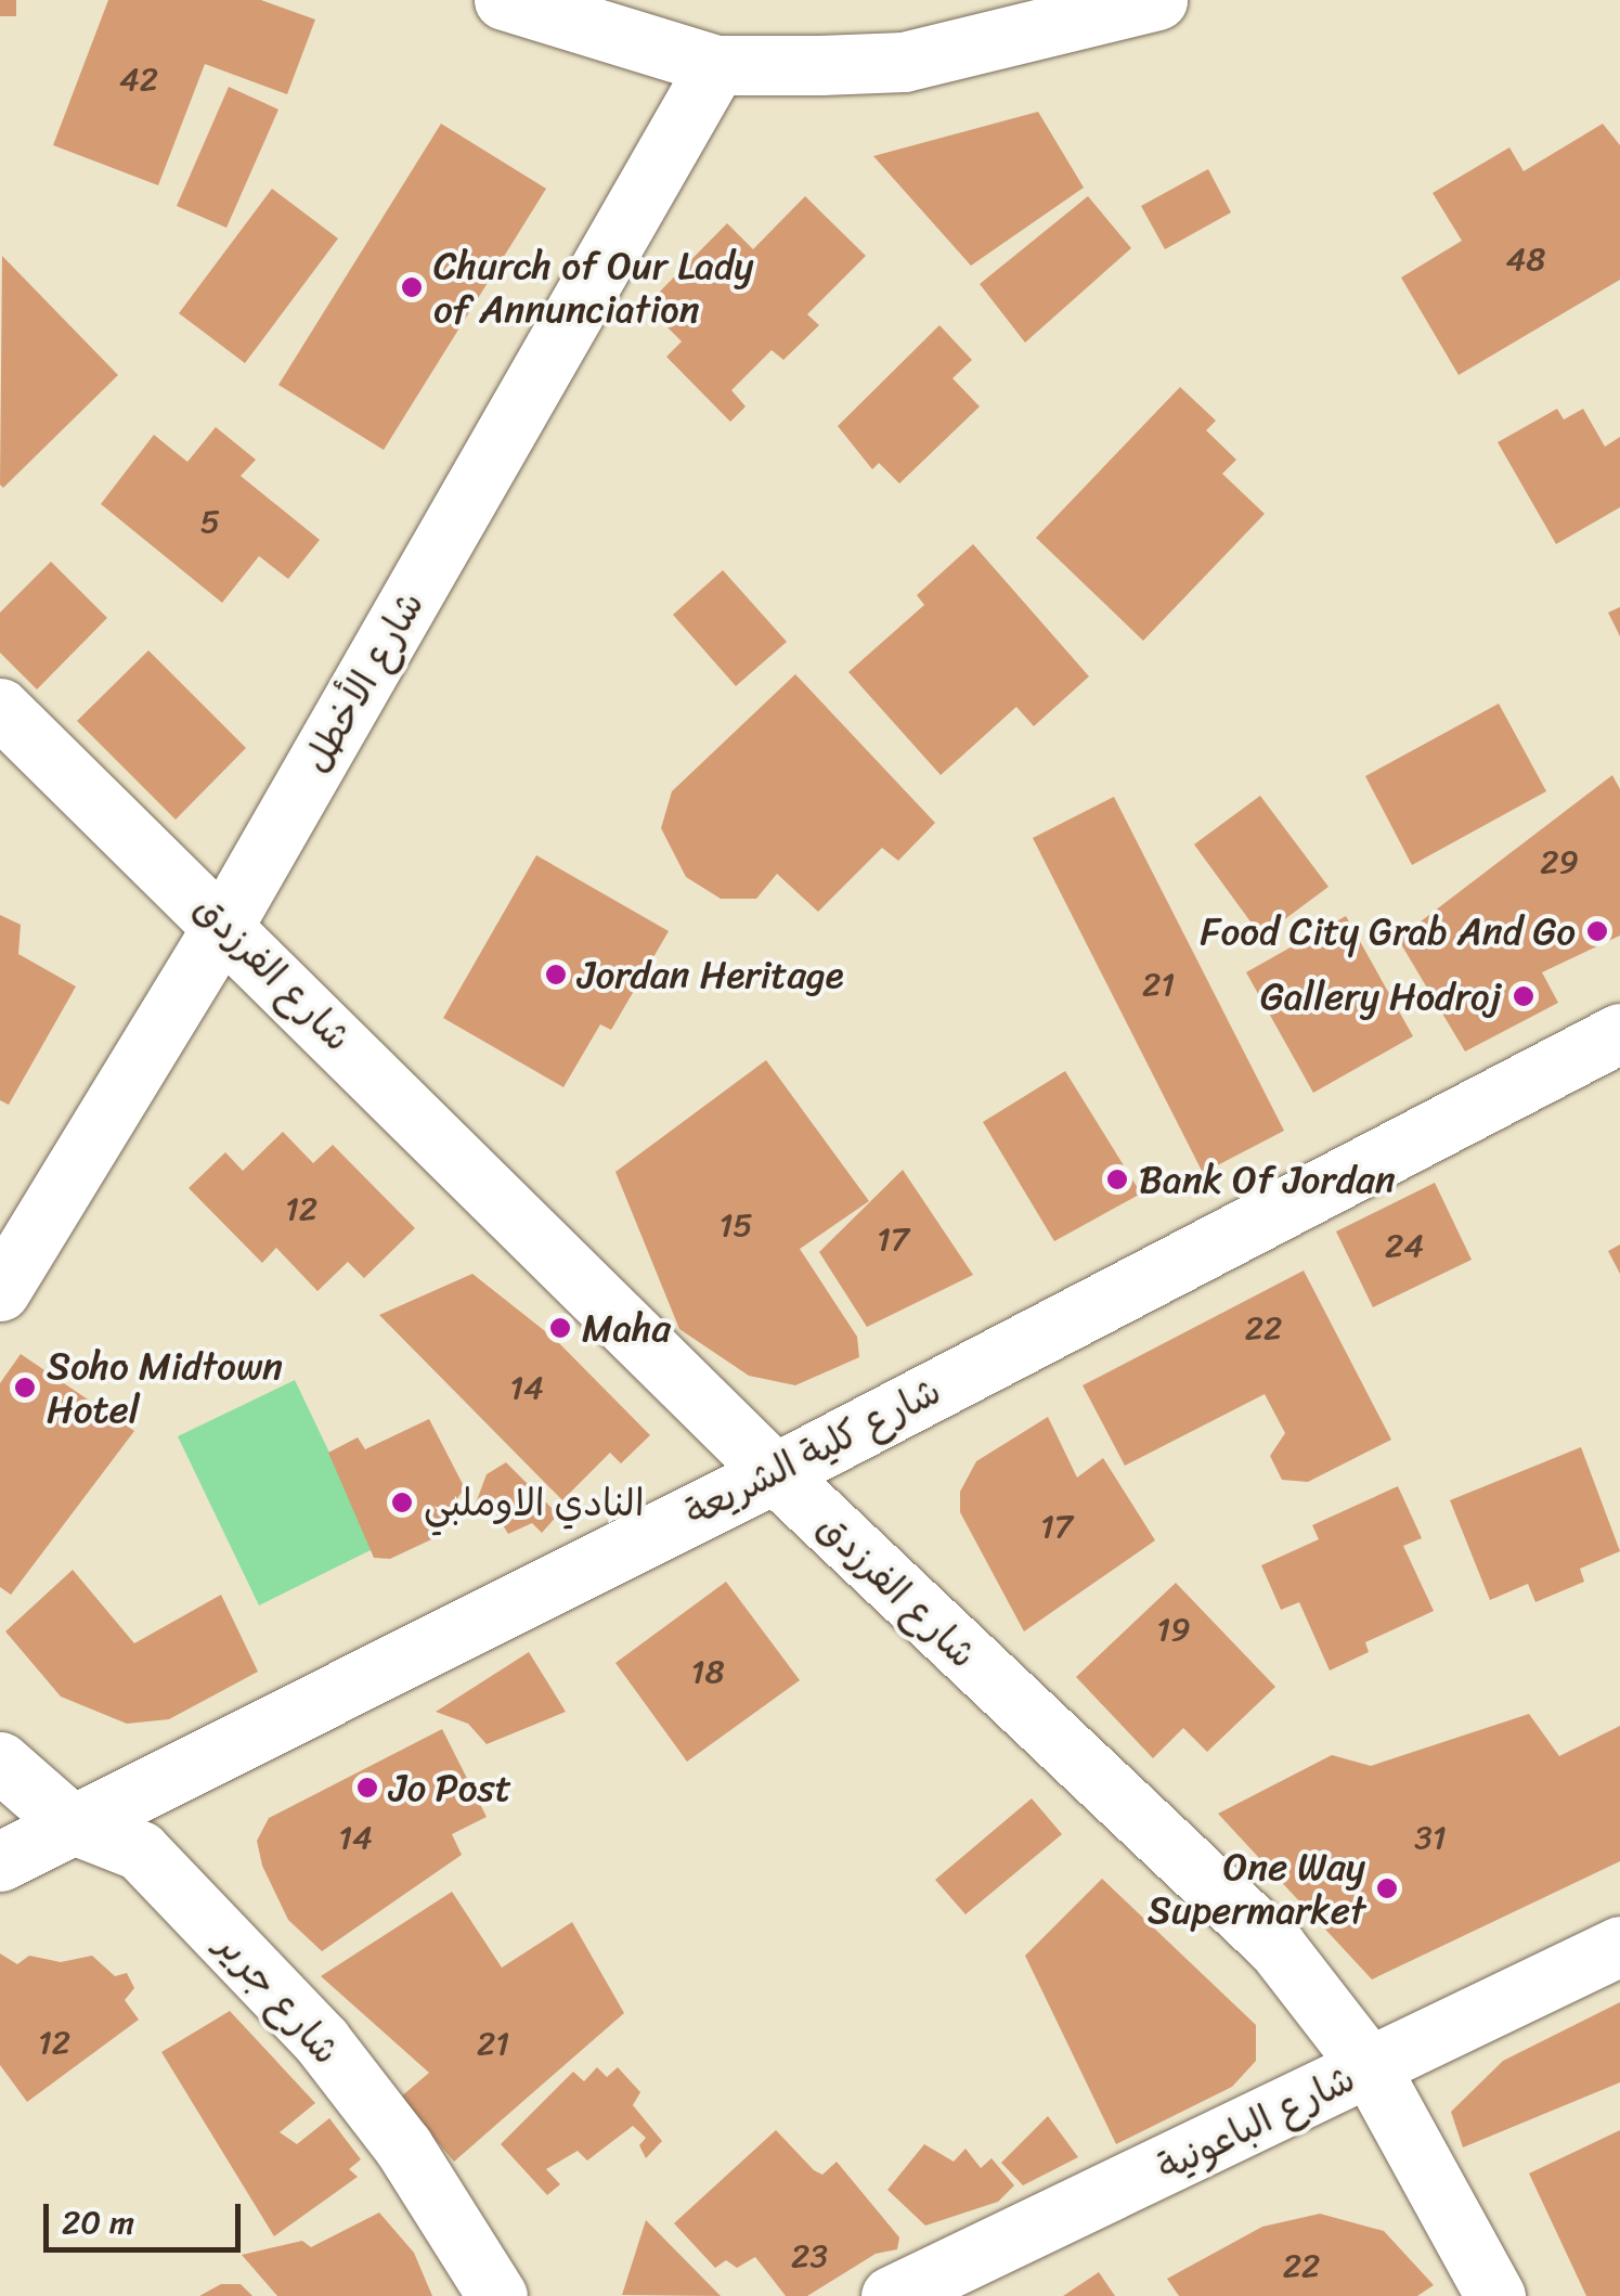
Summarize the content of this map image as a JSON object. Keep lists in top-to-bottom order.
{
  "streets": {
    "street": [
      "شارع الأخطل",
      "شارع الفرزدق",
      "شارع كلية الشريعة",
      "شارع جرير",
      "شارع الباعونية"
    ]
  },
  "crossings": [
    ["شارع الأخطل", "شارع الفرزدق"],
    ["شارع الفرزدق", "شارع كلية الشريعة"],
    ["شارع الفرزدق", "شارع الباعونية"],
    ["شارع كلية الشريعة", "شارع جرير"]
  ],
  "places": [
    "Church of Our Lady of Annunciation",
    "Food City Grab And Go",
    "Jordan Heritage",
    "Gallery Hodroj",
    "Bank Of Jordan",
    "Maha",
    "Soho Midtown Hotel",
    "النادي الاوملبي",
    "Jo Post",
    "One Way Supermarket"
  ],
  "house_numbers": [
    "42",
    "48",
    "5",
    "29",
    "21",
    "12",
    "15",
    "17",
    "24",
    "22",
    "14",
    "17",
    "19",
    "18",
    "14",
    "31",
    "12",
    "21",
    "23",
    "22"
  ],
  "scale_bar": "20 m"
}
